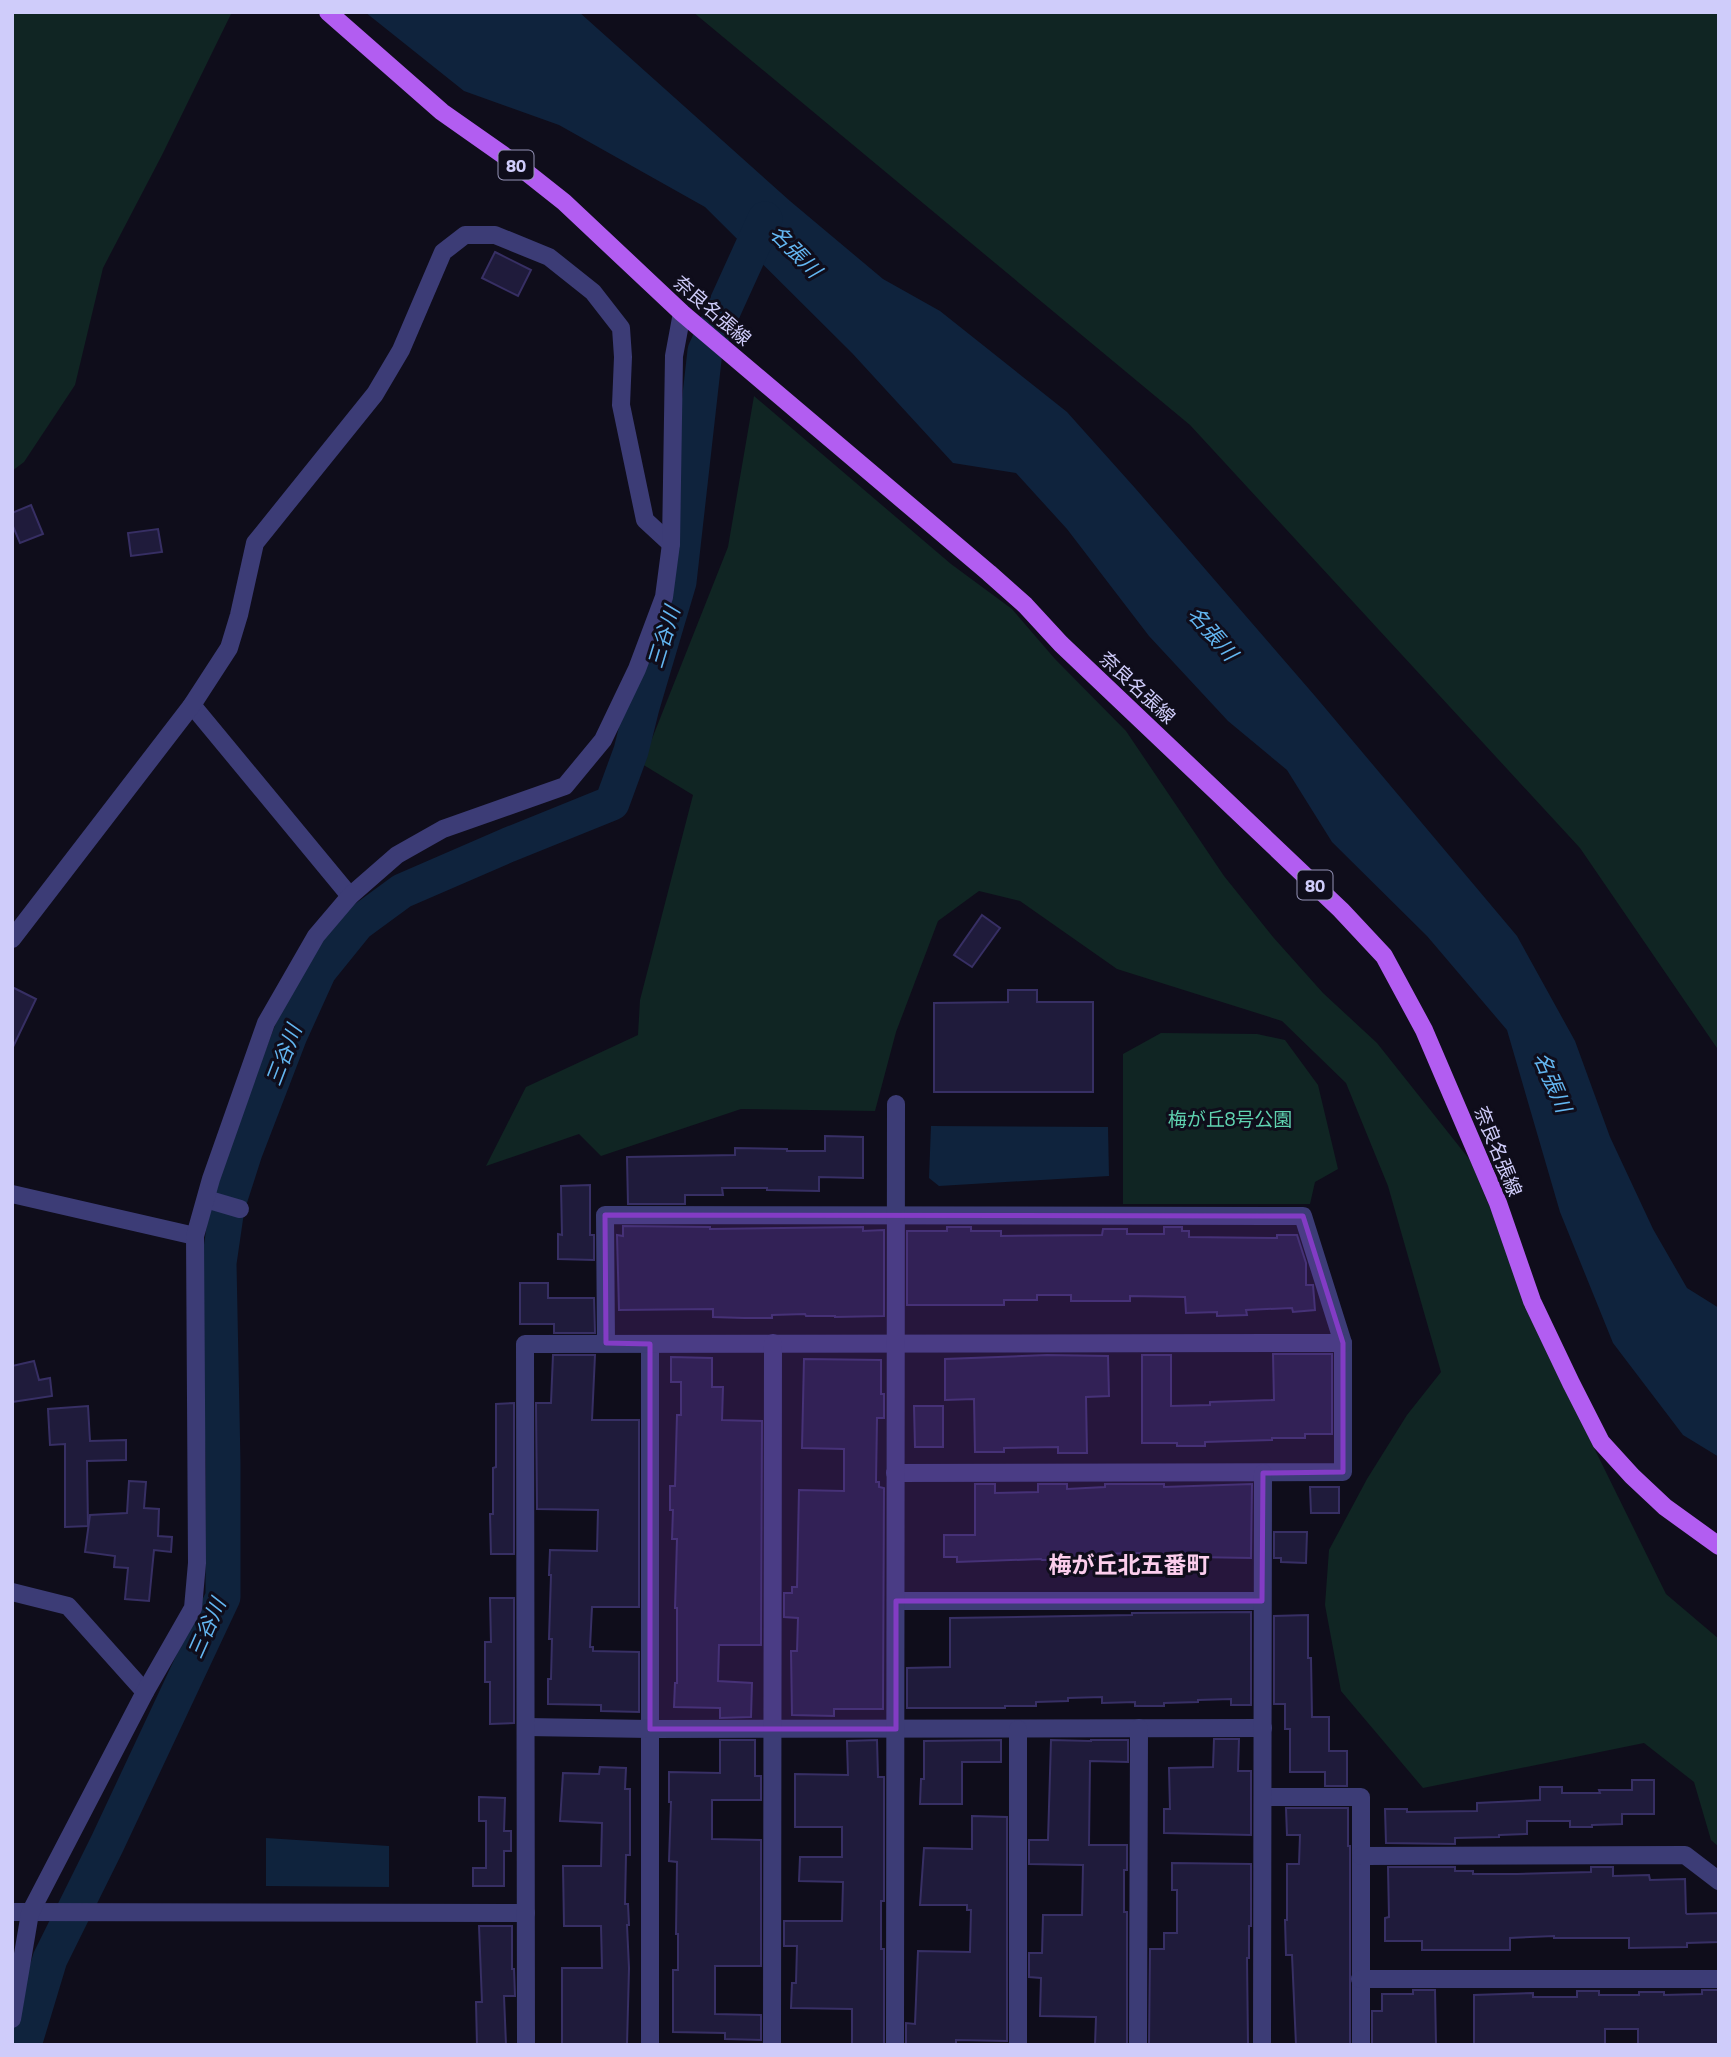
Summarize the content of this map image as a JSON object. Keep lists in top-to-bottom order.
{
  "streets": {
    "main road": ["80", "奈良名張線"]
  },
  "districts": ["梅が丘北五番町"],
  "water": ["名張川", "三谷川"],
  "parks": ["梅が丘8号公園"]
}
